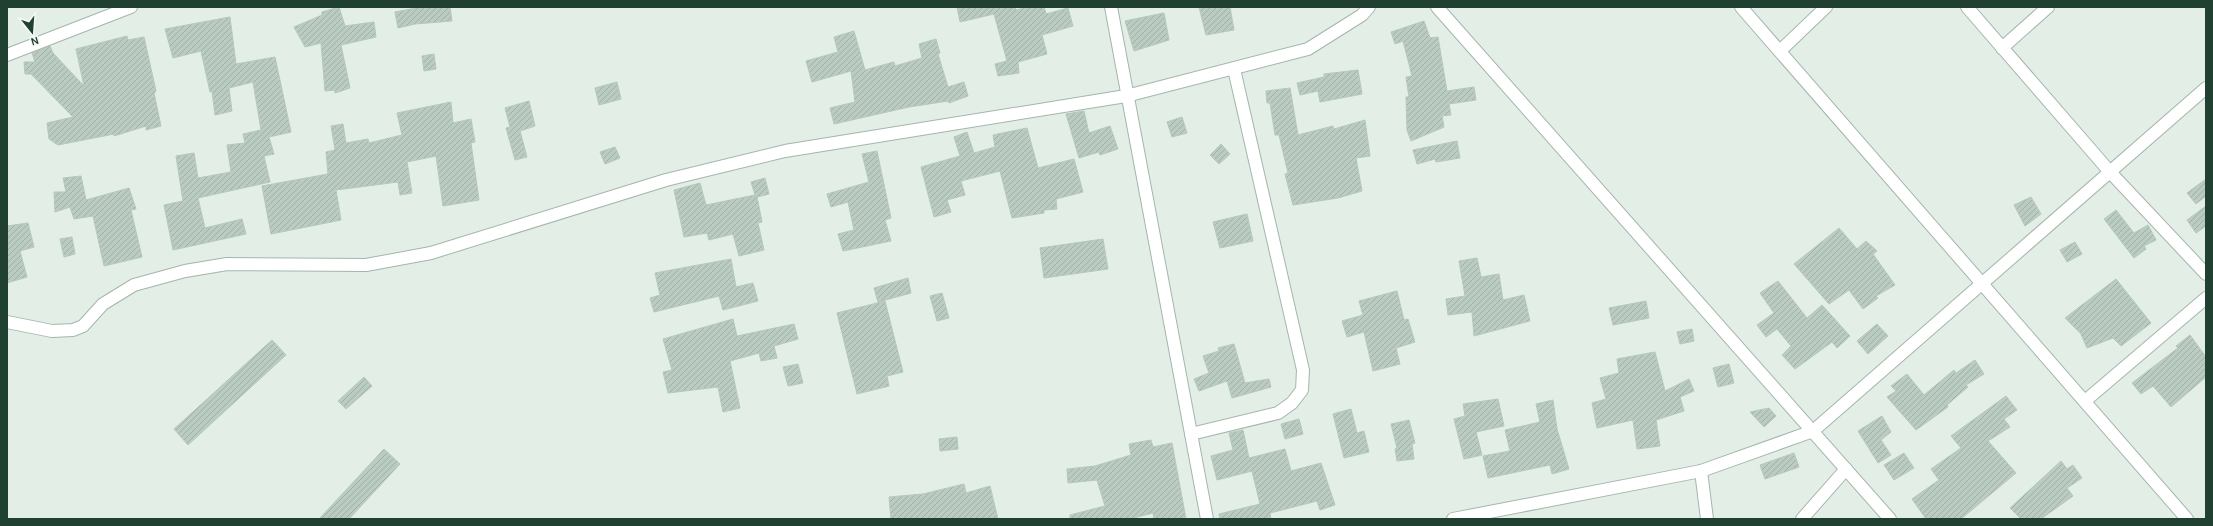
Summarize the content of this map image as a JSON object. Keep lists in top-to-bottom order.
{
  "north": "bottom"
}
